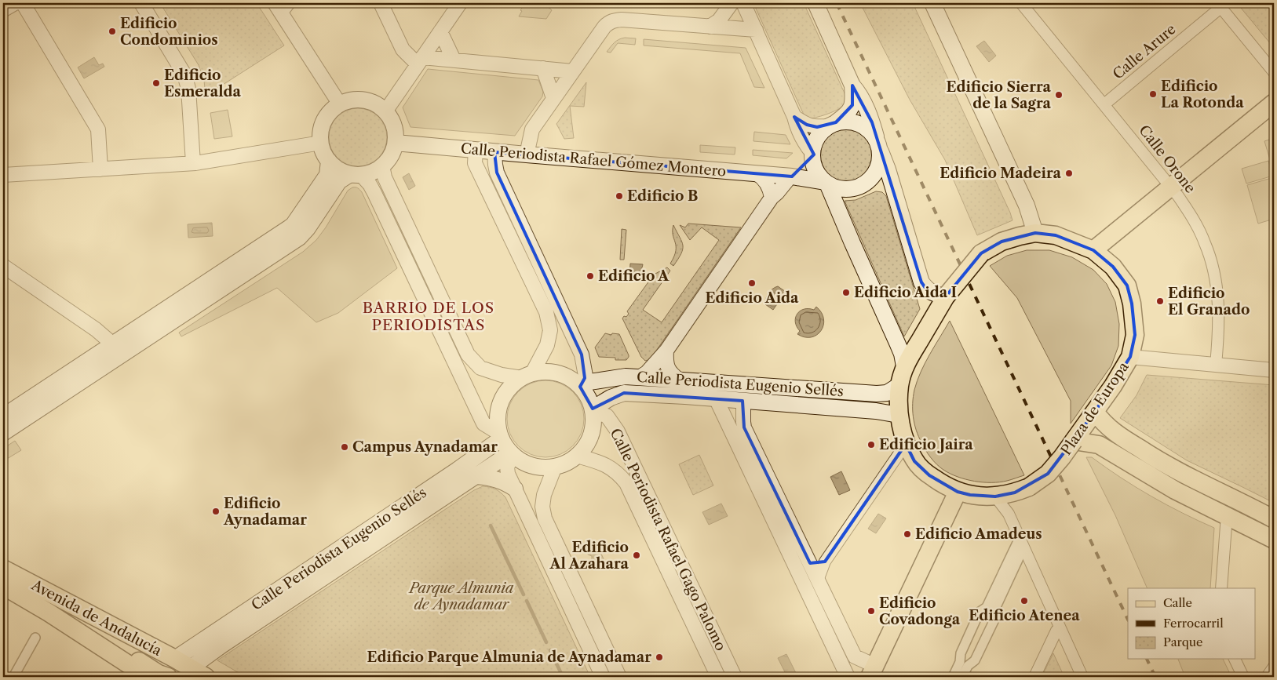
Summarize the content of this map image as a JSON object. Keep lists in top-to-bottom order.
{
  "streets": {
    "main road": [
      "Calle Periodista Rafael Gómez Montero",
      "Calle Periodista Eugenio Sellés",
      "Plaza de Europa",
      "Avenida de Andalucía"
    ],
    "street": ["Calle Arure", "Calle Orone", "Calle Periodista Rafael Gago Palomo"]
  },
  "crossings": [
    ["Calle Arure", "Calle Orone"],
    ["Calle Periodista Eugenio Sellés", "Plaza de Europa"],
    ["Calle Periodista Eugenio Sellés", "Calle Periodista Rafael Gago Palomo"],
    ["Calle Periodista Eugenio Sellés", "Avenida de Andalucía"]
  ],
  "districts": ["BARRIO DE LOS PERIODISTAS"],
  "parks": ["Parque Almunia de Aynadamar"],
  "places": [
    "Edificio Condominios",
    "Edificio Esmeralda",
    "Edificio La Rotonda",
    "Edificio Sierra de la Sagra",
    "Edificio Madeira",
    "Edificio B",
    "Edificio A",
    "Edificio Aida",
    "Edificio Aida I",
    "Edificio El Granado",
    "Edificio Jaira",
    "Campus Aynadamar",
    "Edificio Aynadamar",
    "Edificio Amadeus",
    "Edificio Al Azahara",
    "Edificio Atenea",
    "Edificio Covadonga",
    "Edificio Parque Almunia de Aynadamar"
  ],
  "legend": ["Calle", "Ferrocarril", "Parque"]
}
